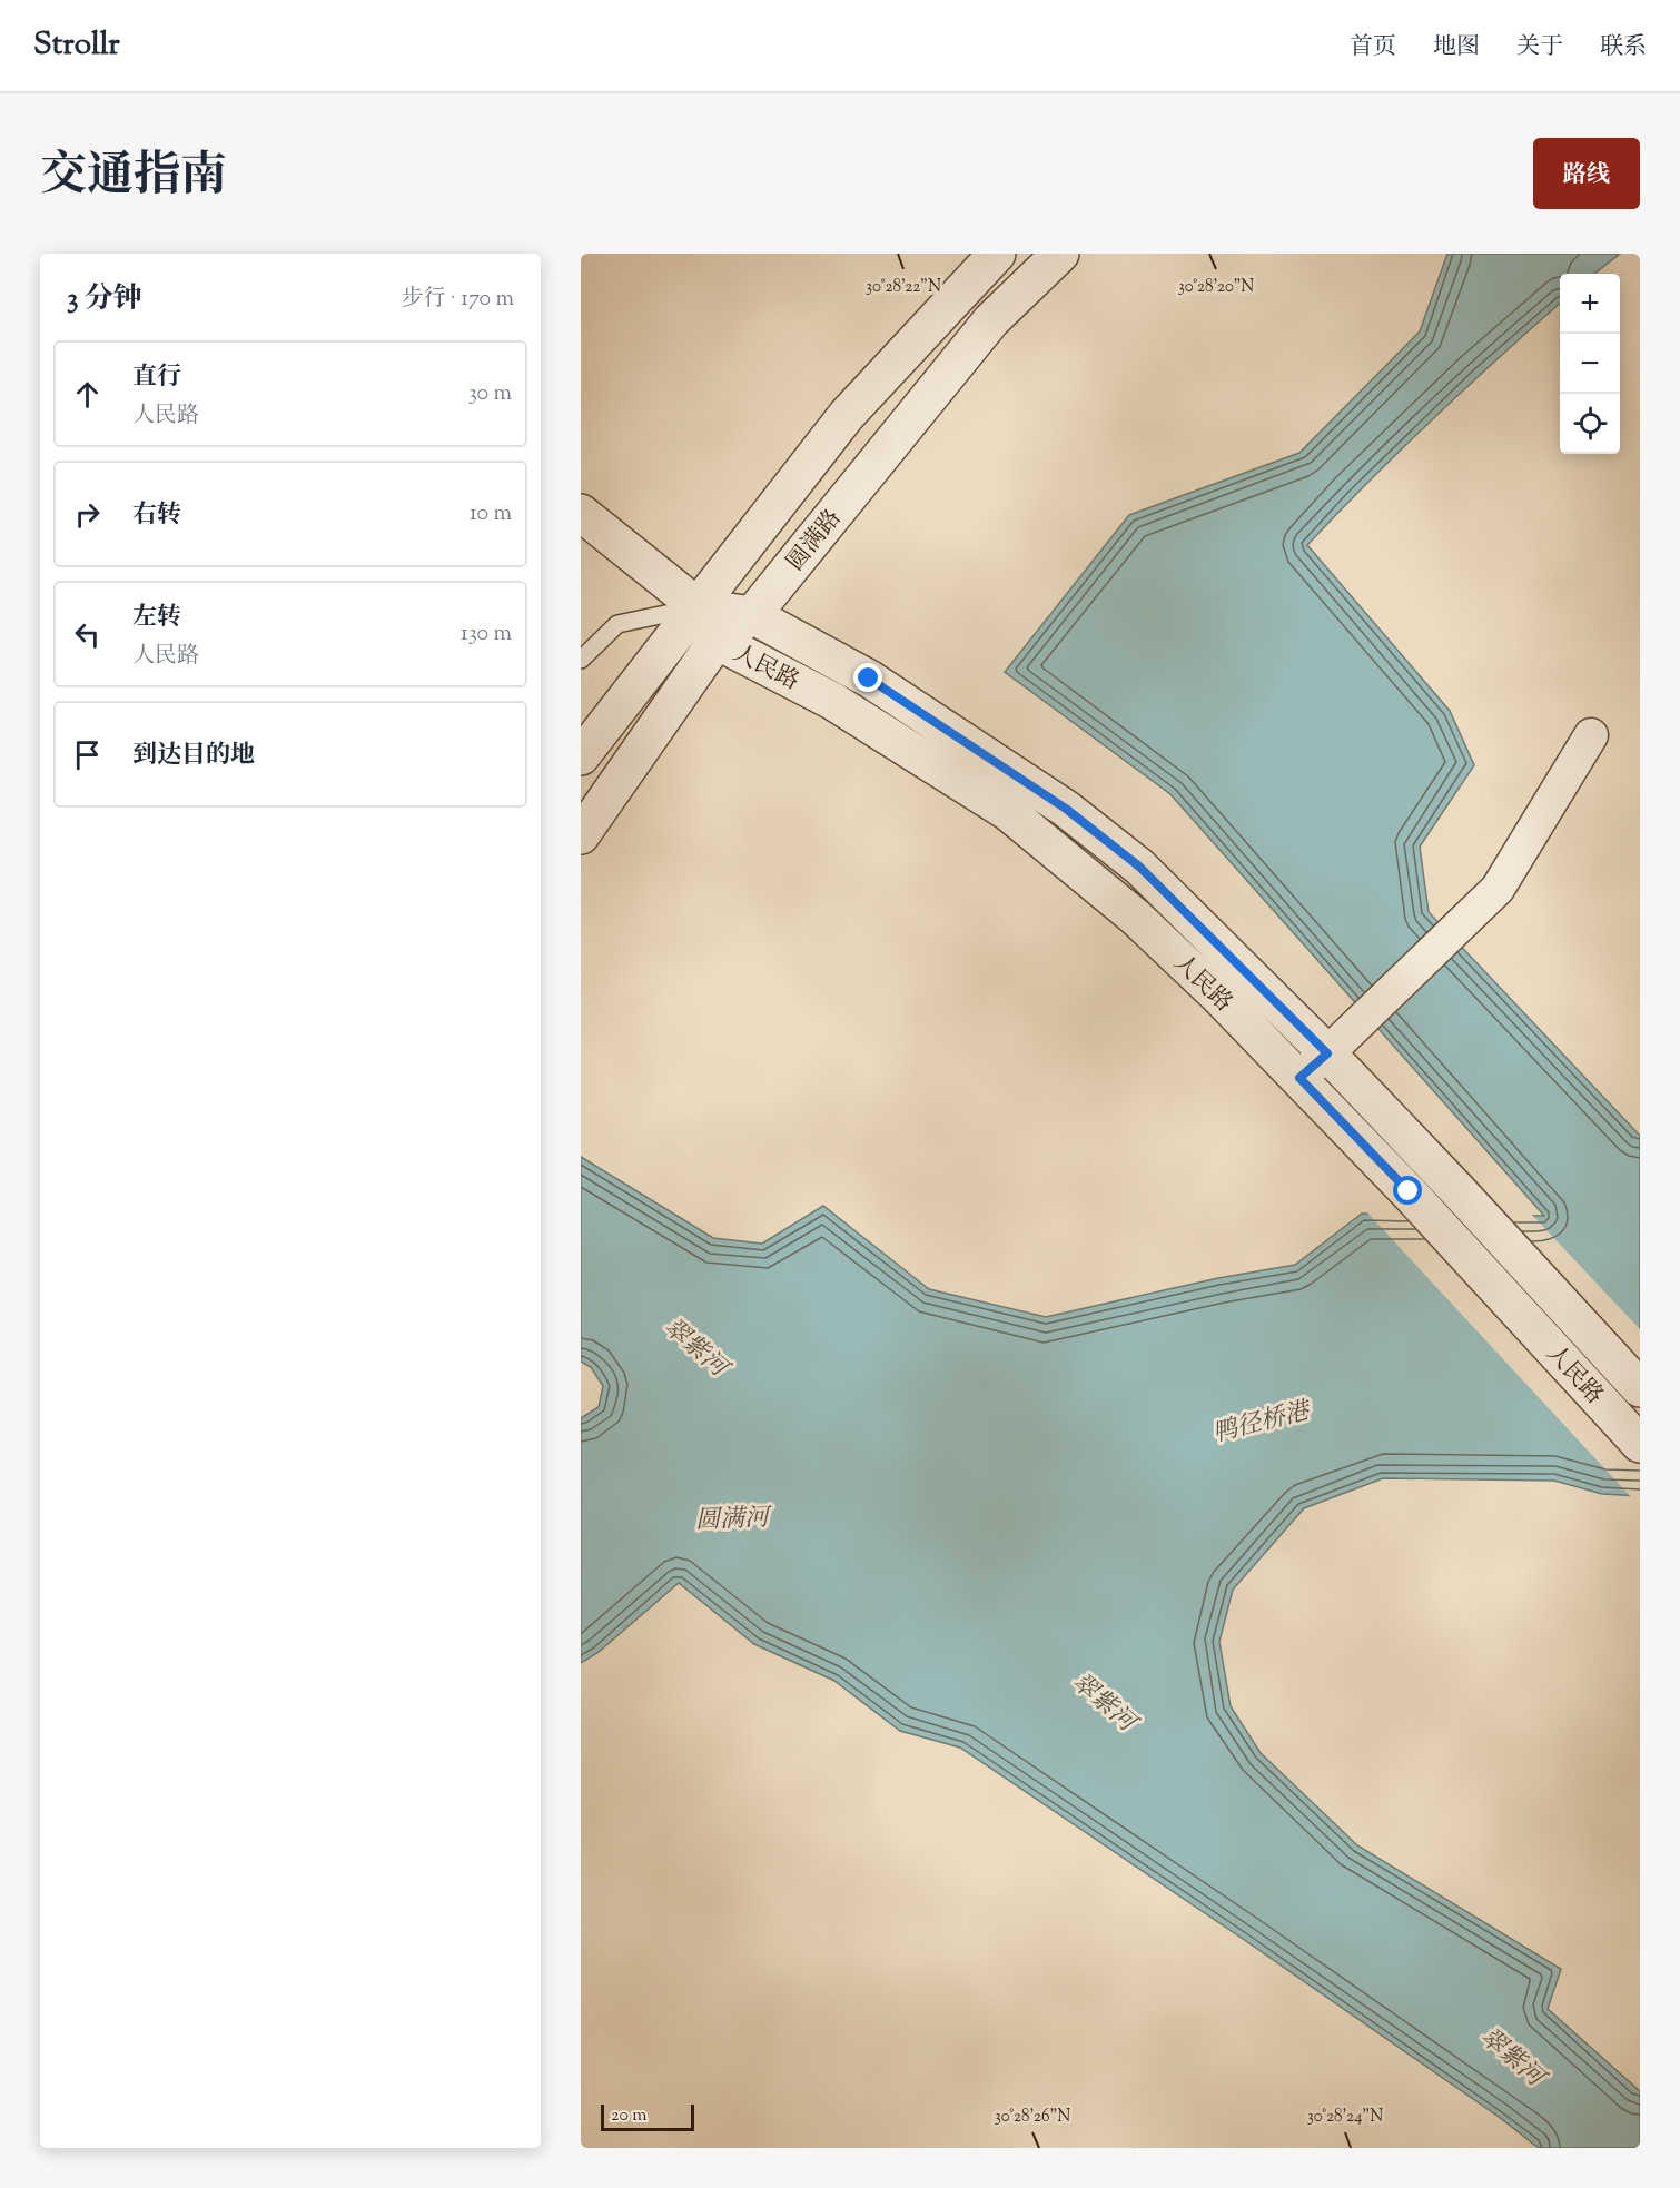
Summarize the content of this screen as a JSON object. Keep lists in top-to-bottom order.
{
  "streets": {
    "street": ["圆满路", "人民路"]
  },
  "crossings": [
    ["圆满路", "人民路"]
  ],
  "water": ["翠紫河", "鸭径桥港", "圆满河"],
  "scale_bar": "20 m",
  "page": {
    "header": "Strollr",
    "nav": [
      "首页",
      "地图",
      "关于",
      "联系"
    ],
    "title": "交通指南",
    "buttons": "路线",
    "heading": ["3 分钟", "步行 · 170 m"],
    "map_buttons": ["+", "−"],
    "list": [
      ["直行", "人民路", "30 m"],
      ["右转", "10 m"],
      ["左转", "人民路", "130 m"],
      "到达目的地"
    ],
    "scale": "20 m"
  },
  "coordinates": [
    "30°28'20\"N",
    "30°28'22\"N",
    "30°28'26\"N",
    "30°28'24\"N"
  ]
}
